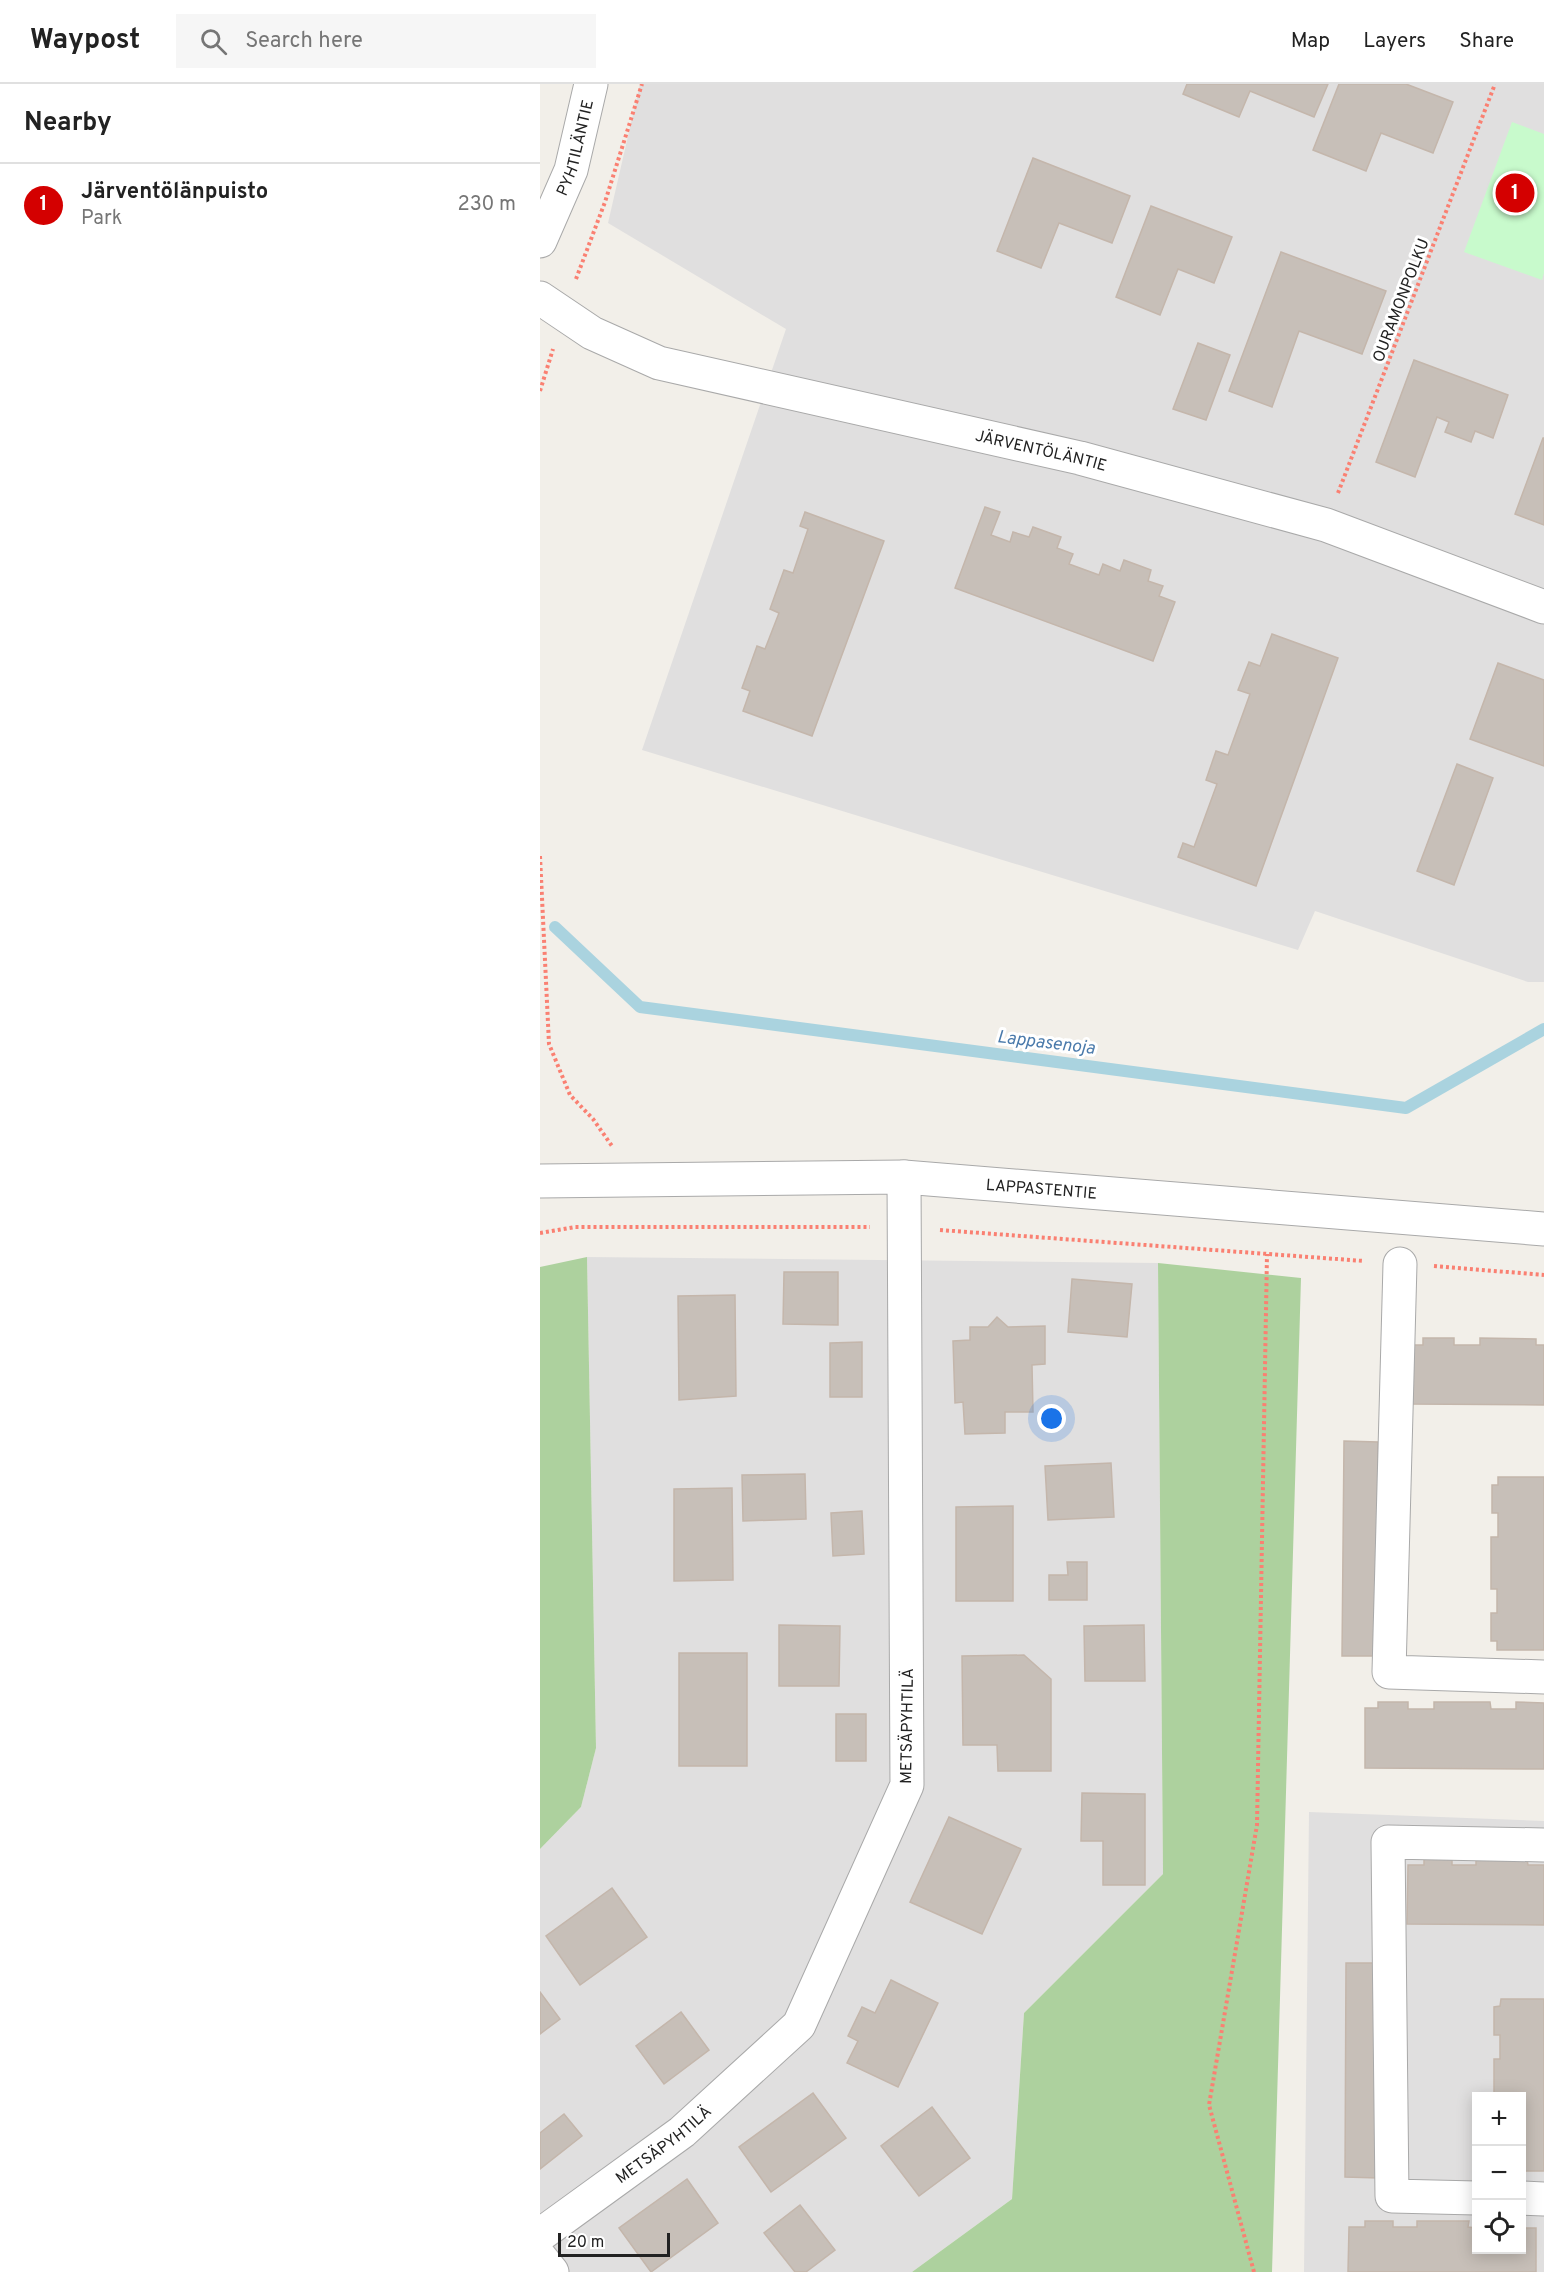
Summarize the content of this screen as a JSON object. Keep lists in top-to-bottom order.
{
  "streets": {
    "street": [
      "PYHTILÄNTIE",
      "JÄRVENTÖLÄNTIE",
      "LAPPASTENTIE",
      "METSÄPYHTILÄ"
    ],
    "path": ["OURAMONPOLKU"]
  },
  "crossings": [
    ["OURAMONPOLKU", "JÄRVENTÖLÄNTIE"],
    ["LAPPASTENTIE", "METSÄPYHTILÄ"]
  ],
  "water": ["Lappasenoja"],
  "scale_bar": "20 m",
  "page": {
    "header": "Waypost",
    "search": "Search here",
    "nav": ["Map", "Layers", "Share"],
    "heading": "Nearby",
    "list": [
      {
        "mark": "1",
        "name": "Järventölänpuisto",
        "note": "Park",
        "value": "230 m"
      }
    ],
    "pins": "1",
    "map_buttons": ["+", "−"],
    "scale": "20 m"
  }
}
